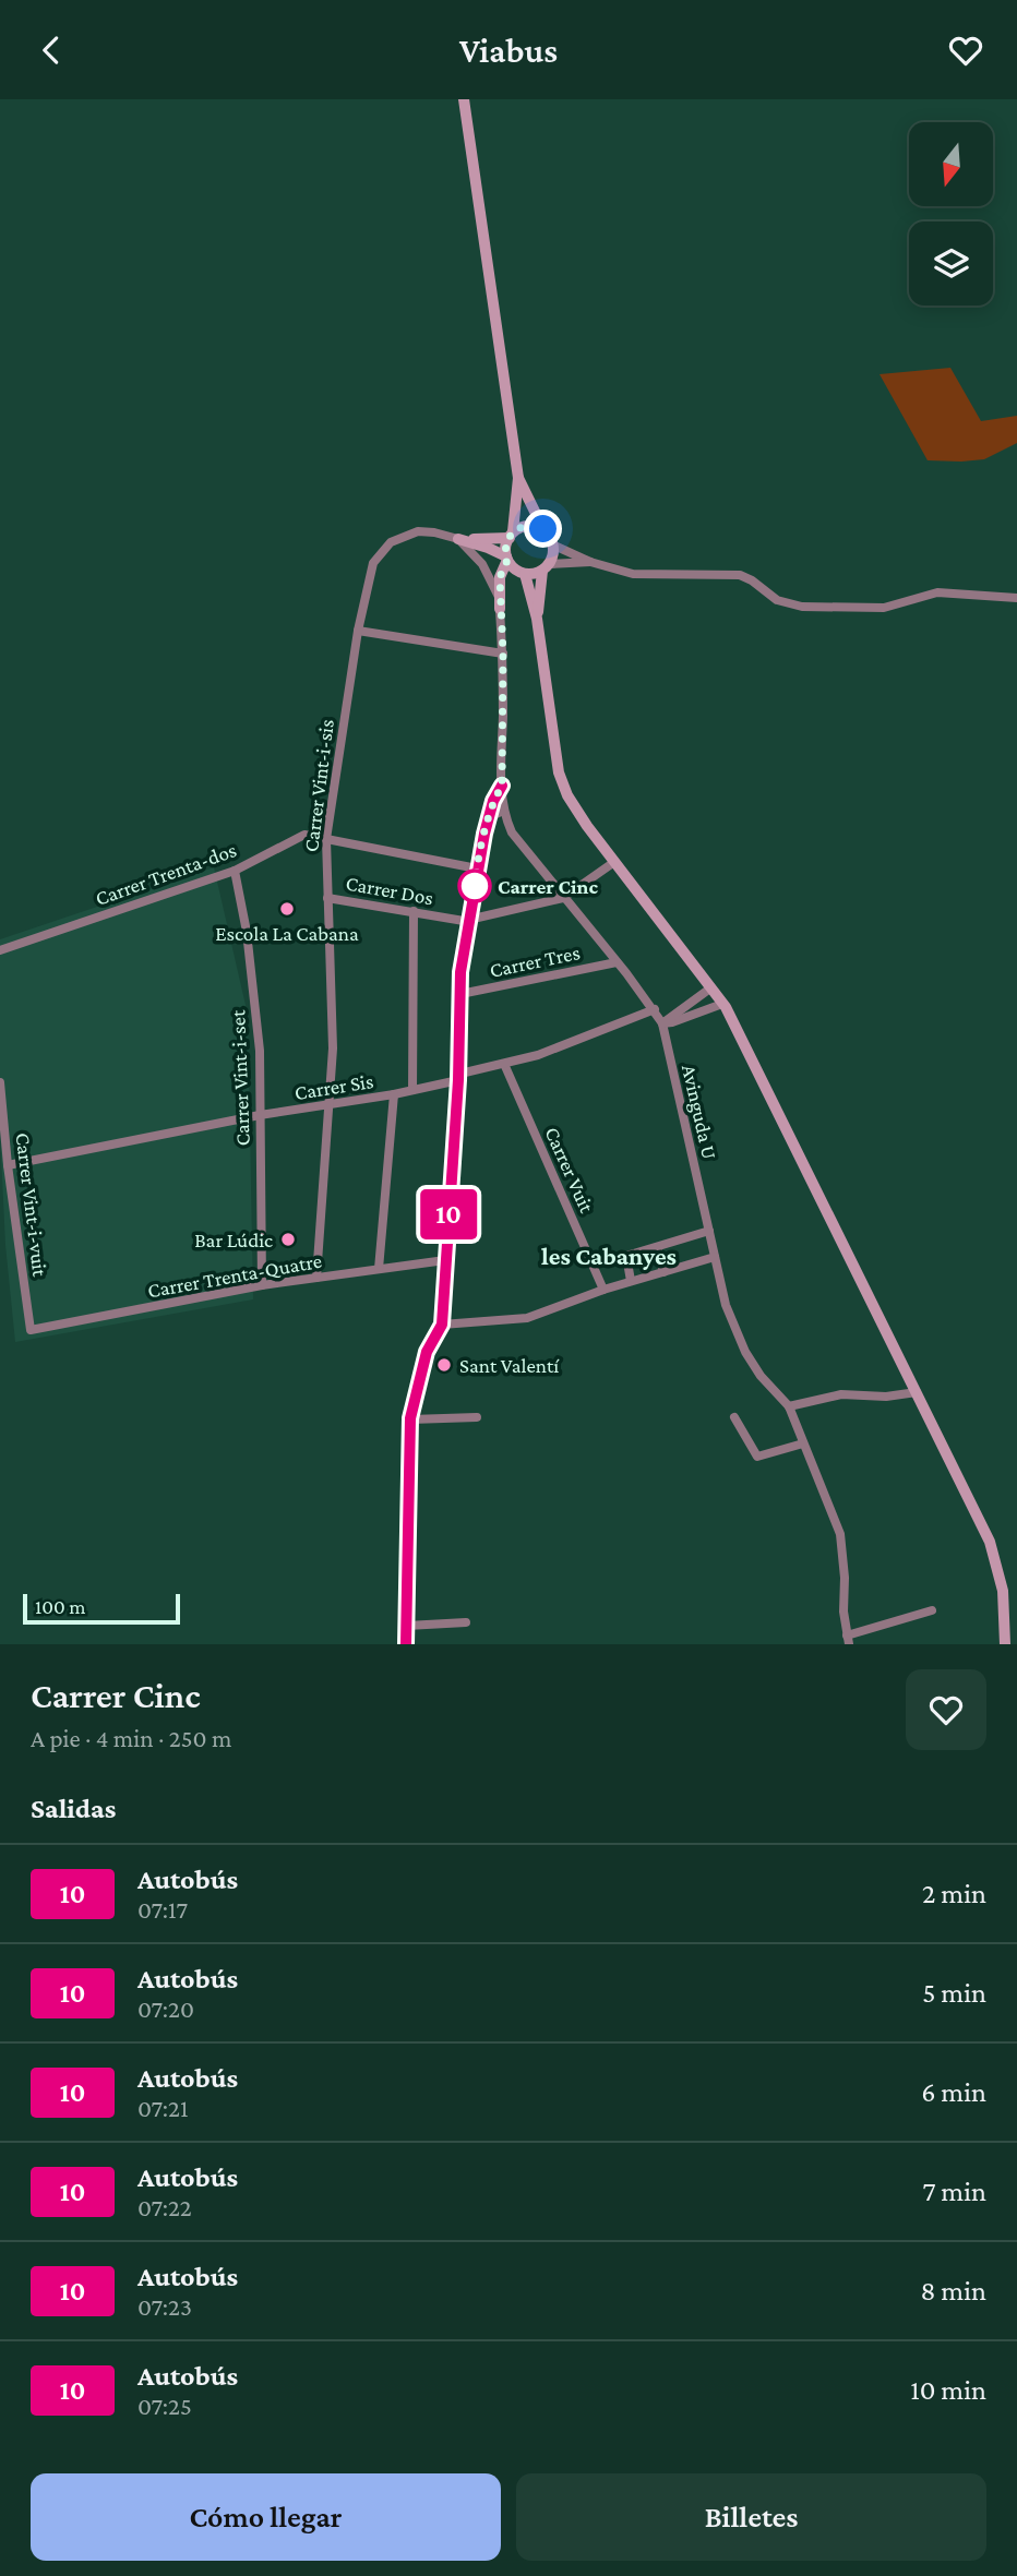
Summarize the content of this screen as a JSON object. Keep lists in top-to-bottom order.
{
  "streets": {
    "street": [
      "Carrer Vint-i-sis",
      "Carrer Trenta-dos",
      "Carrer Dos",
      "Carrer Tres",
      "Carrer Vint-i-set",
      "Carrer Sis",
      "Avinguda U",
      "Carrer Vuit",
      "Carrer Vint-i-vuit",
      "Carrer Trenta-Quatre"
    ]
  },
  "crossings": [
    ["Carrer Vint-i-sis", "Carrer Trenta-dos"],
    ["Carrer Vint-i-sis", "Carrer Dos"],
    ["Carrer Vint-i-sis", "Carrer Sis"],
    ["Carrer Vint-i-sis", "Carrer Trenta-Quatre"],
    ["Carrer Trenta-dos", "Carrer Vint-i-set"],
    ["Carrer Dos", "Avinguda U"],
    ["Carrer Tres", "Avinguda U"],
    ["Carrer Vint-i-set", "Carrer Sis"],
    ["Carrer Vint-i-set", "Carrer Trenta-Quatre"],
    ["Carrer Sis", "Avinguda U"],
    ["Carrer Sis", "Carrer Vuit"],
    ["Carrer Sis", "Carrer Vint-i-vuit"],
    ["Carrer Vint-i-vuit", "Carrer Trenta-Quatre"]
  ],
  "districts": ["les Cabanyes"],
  "places": [
    "Carrer Cinc",
    "Escola La Cabana",
    "Bar Lúdic",
    "Sant Valentí"
  ],
  "lines": ["bus line 10"],
  "scale_bar": "100 m",
  "north": "bottom",
  "page": {
    "header": "Viabus",
    "on_map": "10",
    "scale": "100 m",
    "heading": [
      ["Carrer Cinc", "A pie · 4 min · 250 m"],
      "Salidas"
    ],
    "list": [
      {
        "mark": "10",
        "name": "Autobús",
        "note": "07:17",
        "value": "2 min"
      },
      {
        "mark": "10",
        "name": "Autobús",
        "note": "07:20",
        "value": "5 min"
      },
      {
        "mark": "10",
        "name": "Autobús",
        "note": "07:21",
        "value": "6 min"
      },
      {
        "mark": "10",
        "name": "Autobús",
        "note": "07:22",
        "value": "7 min"
      },
      {
        "mark": "10",
        "name": "Autobús",
        "note": "07:23",
        "value": "8 min"
      },
      {
        "mark": "10",
        "name": "Autobús",
        "note": "07:25",
        "value": "10 min"
      }
    ],
    "buttons": ["Cómo llegar", "Billetes"]
  }
}
